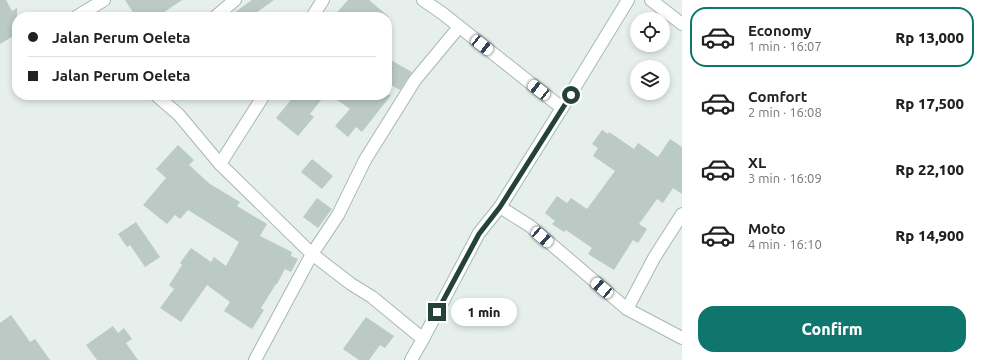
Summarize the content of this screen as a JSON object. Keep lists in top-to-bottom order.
{
  "page": {
    "list": [
      {
        "name": "Economy",
        "note": "1 min · 16:07",
        "value": "Rp 13,000"
      },
      {
        "name": "Comfort",
        "note": "2 min · 16:08",
        "value": "Rp 17,500"
      },
      {
        "name": "XL",
        "note": "3 min · 16:09",
        "value": "Rp 22,100"
      },
      {
        "name": "Moto",
        "note": "4 min · 16:10",
        "value": "Rp 14,900"
      }
    ],
    "banner": ["Jalan Perum Oeleta", "Jalan Perum Oeleta"],
    "bubble": "1 min",
    "buttons": "Confirm"
  }
}
